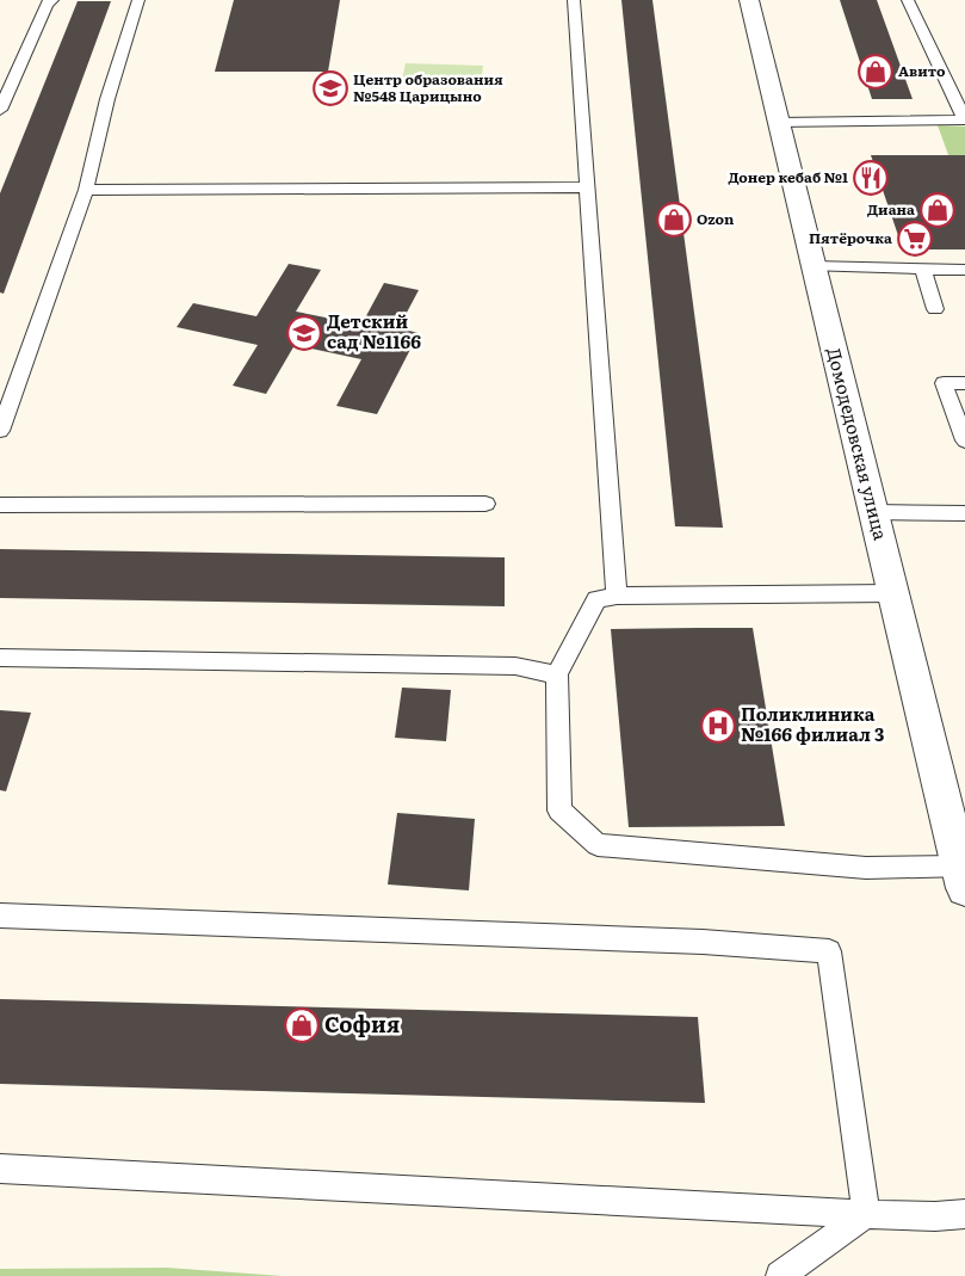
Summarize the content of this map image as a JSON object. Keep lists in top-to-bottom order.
{
  "streets": {
    "street": ["Домодедовская улица"]
  },
  "places": {
    "shop": [
      "Авито",
      "Диана",
      "Ozon",
      "София"
    ],
    "school or university": ["Центр образования №548 Царицыно", "Детский сад №1166"],
    "restaurant": ["Донер кебаб №1"],
    "supermarket": ["Пятёрочка"],
    "hospital": ["Поликлиника №166 филиал 3"]
  }
}
